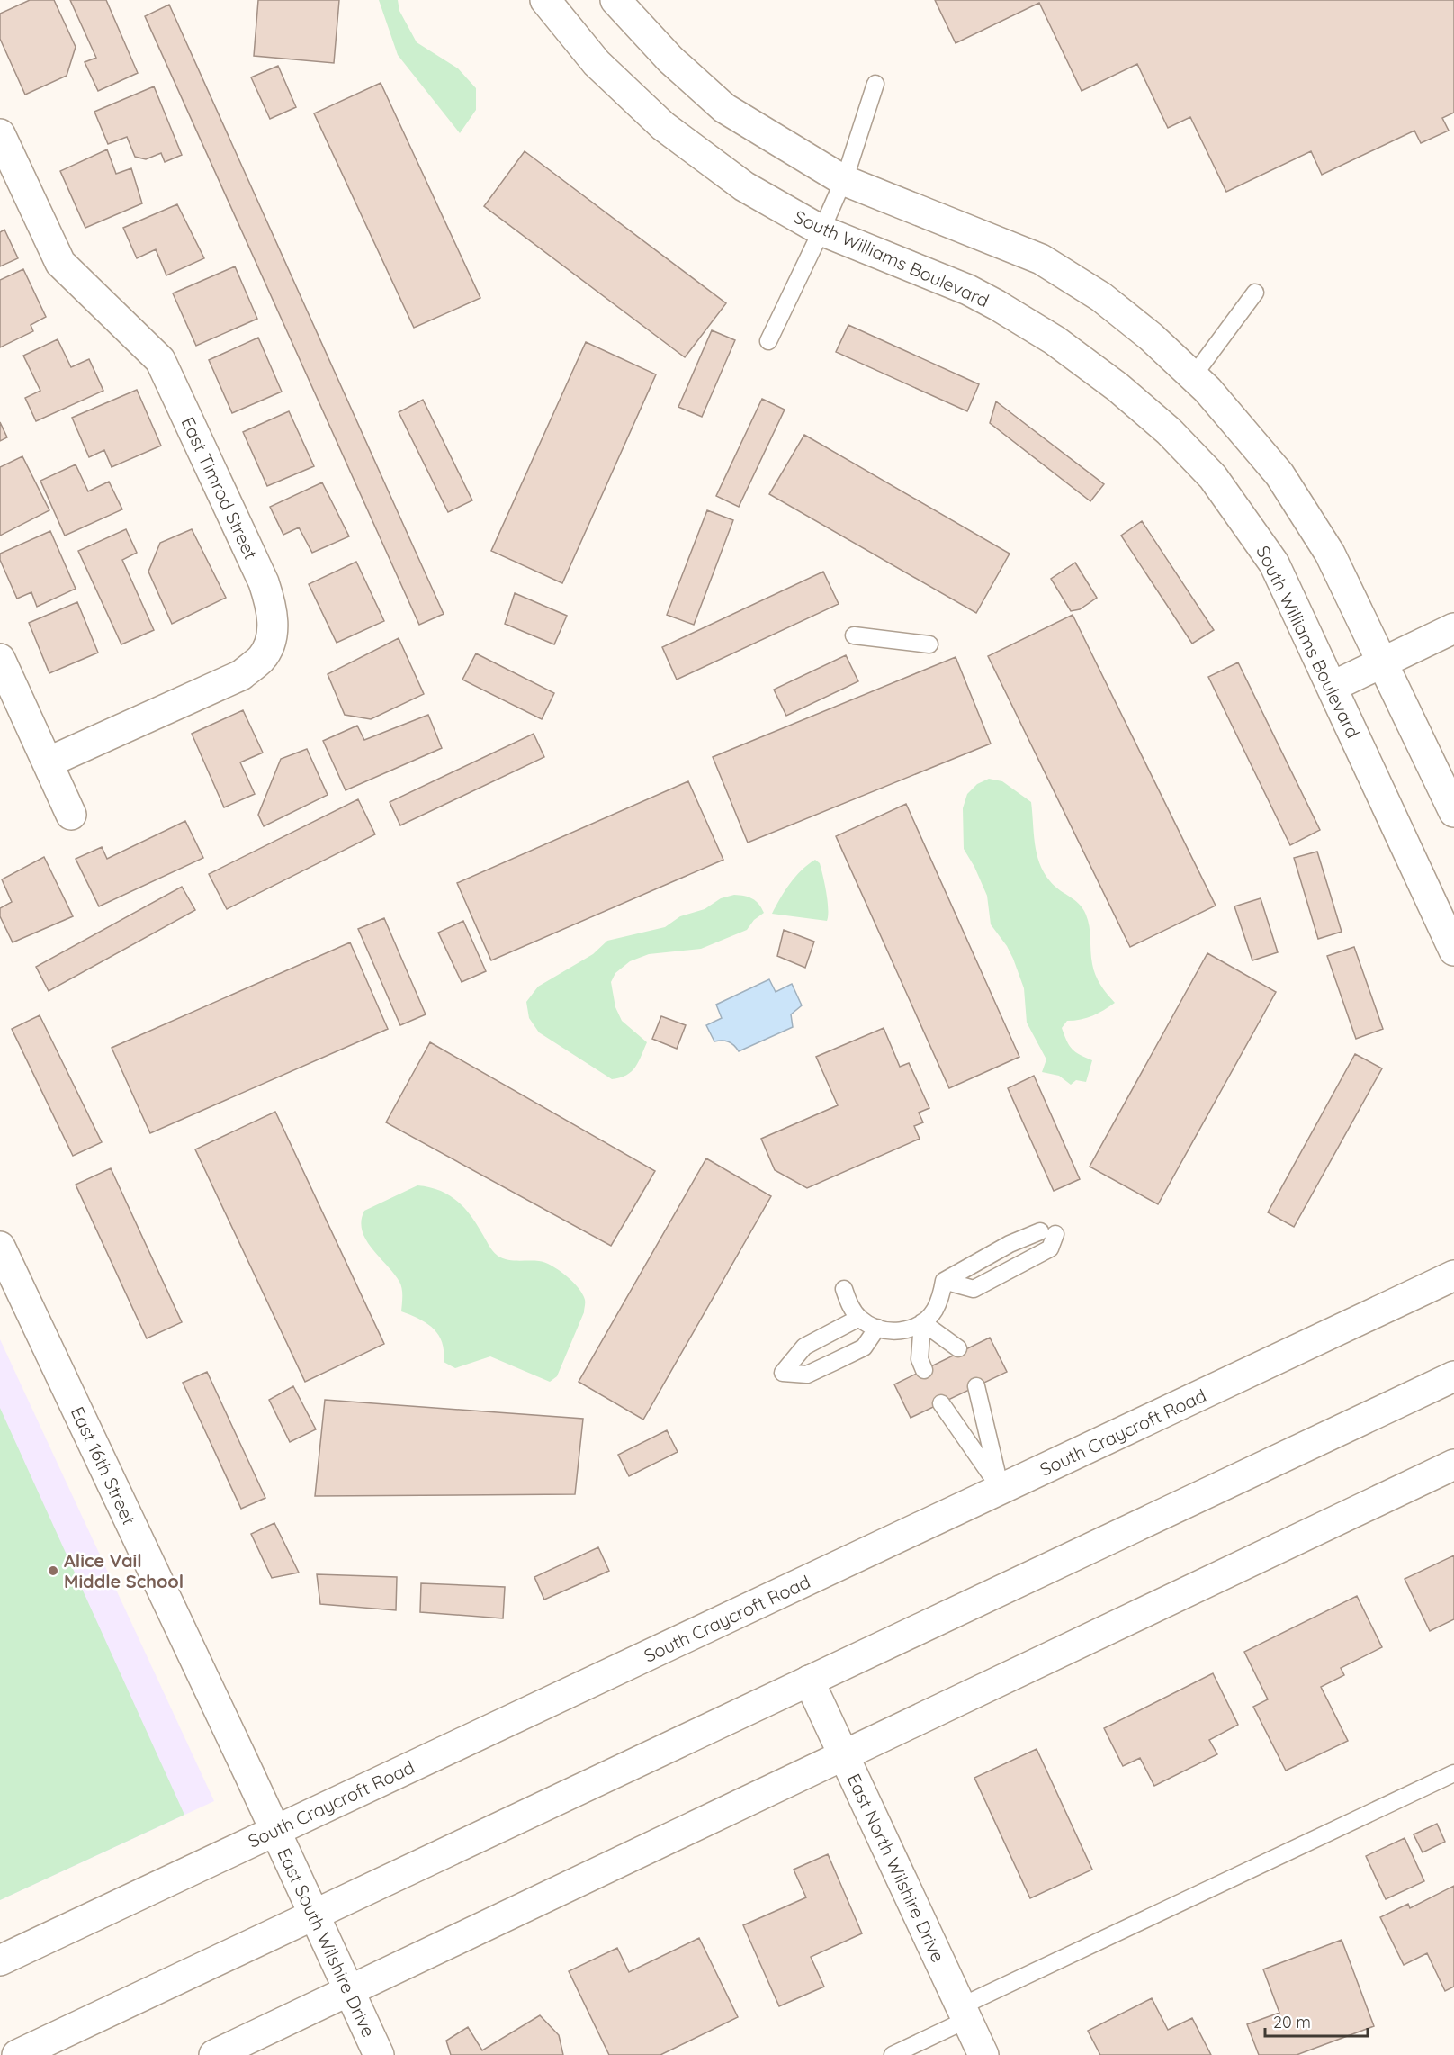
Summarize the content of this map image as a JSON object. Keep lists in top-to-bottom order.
{
  "streets": {
    "street": [
      "South Williams Boulevard",
      "East Timrod Street",
      "South Craycroft Road",
      "East 16th Street",
      "East North Wilshire Drive",
      "East South Wilshire Drive"
    ]
  },
  "crossings": [
    ["South Craycroft Road", "East 16th Street"],
    ["South Craycroft Road", "East South Wilshire Drive"],
    ["East 16th Street", "East South Wilshire Drive"]
  ],
  "places": ["Alice Vail Middle School"],
  "scale_bar": "20 m"
}
